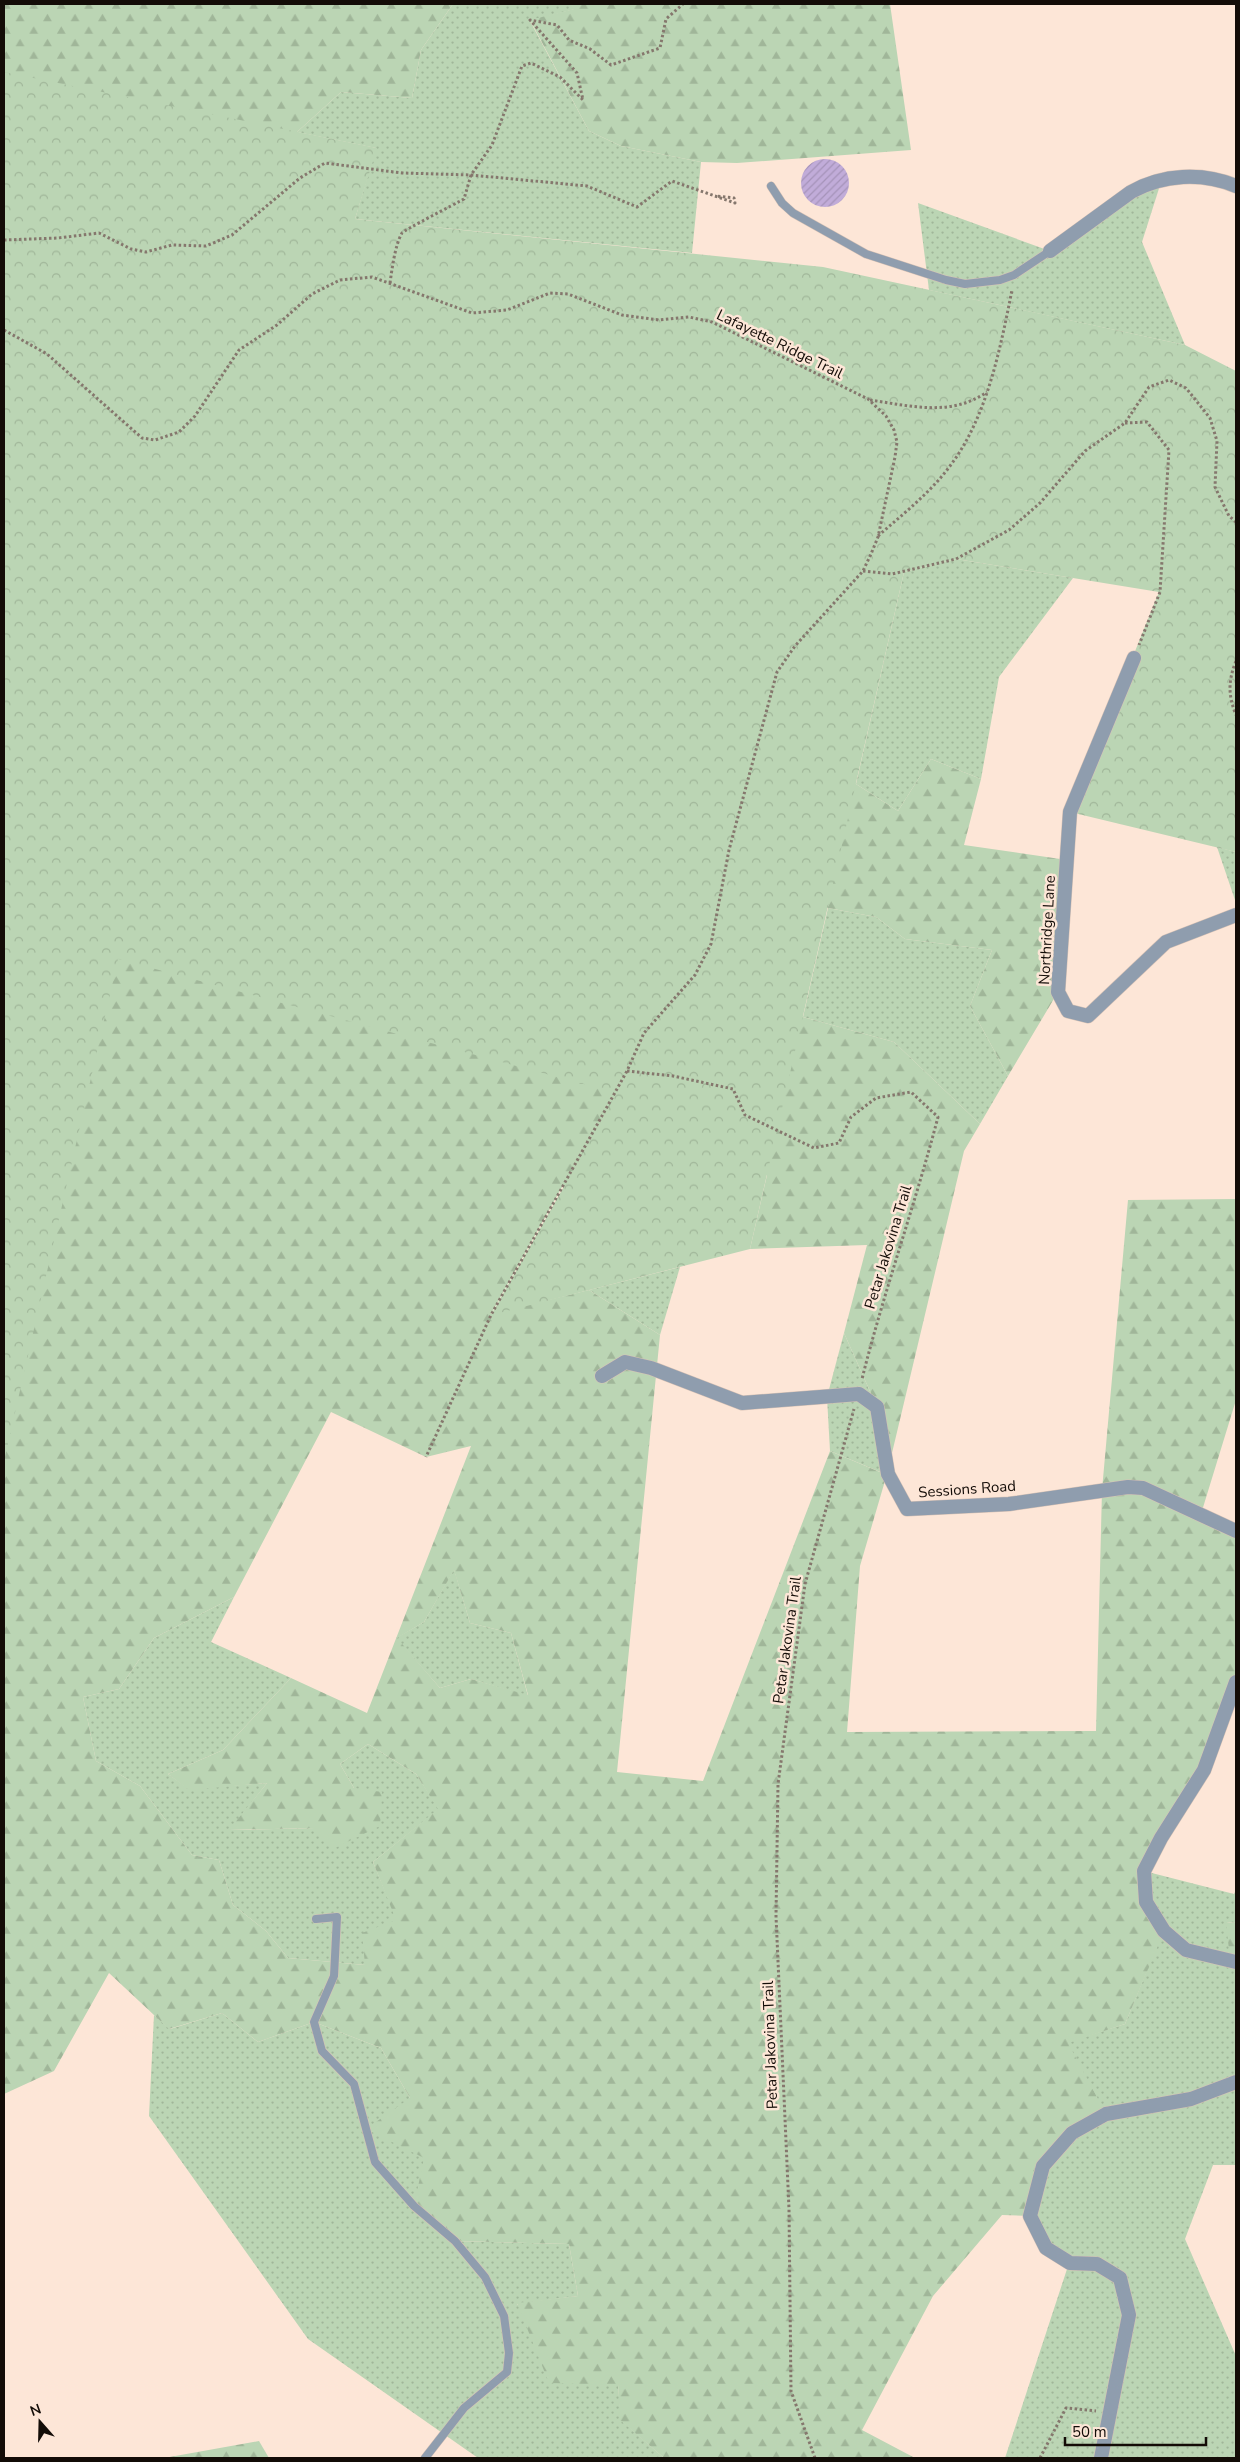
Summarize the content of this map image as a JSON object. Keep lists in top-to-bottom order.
{
  "streets": {
    "street": ["Northridge Lane", "Sessions Road"],
    "path": ["Lafayette Ridge Trail", "Petar Jakovina Trail"]
  },
  "crossings": [
    ["Lafayette Ridge Trail", "Petar Jakovina Trail"],
    ["Petar Jakovina Trail", "Sessions Road"]
  ],
  "scale_bar": "50 m",
  "north": "top"
}
